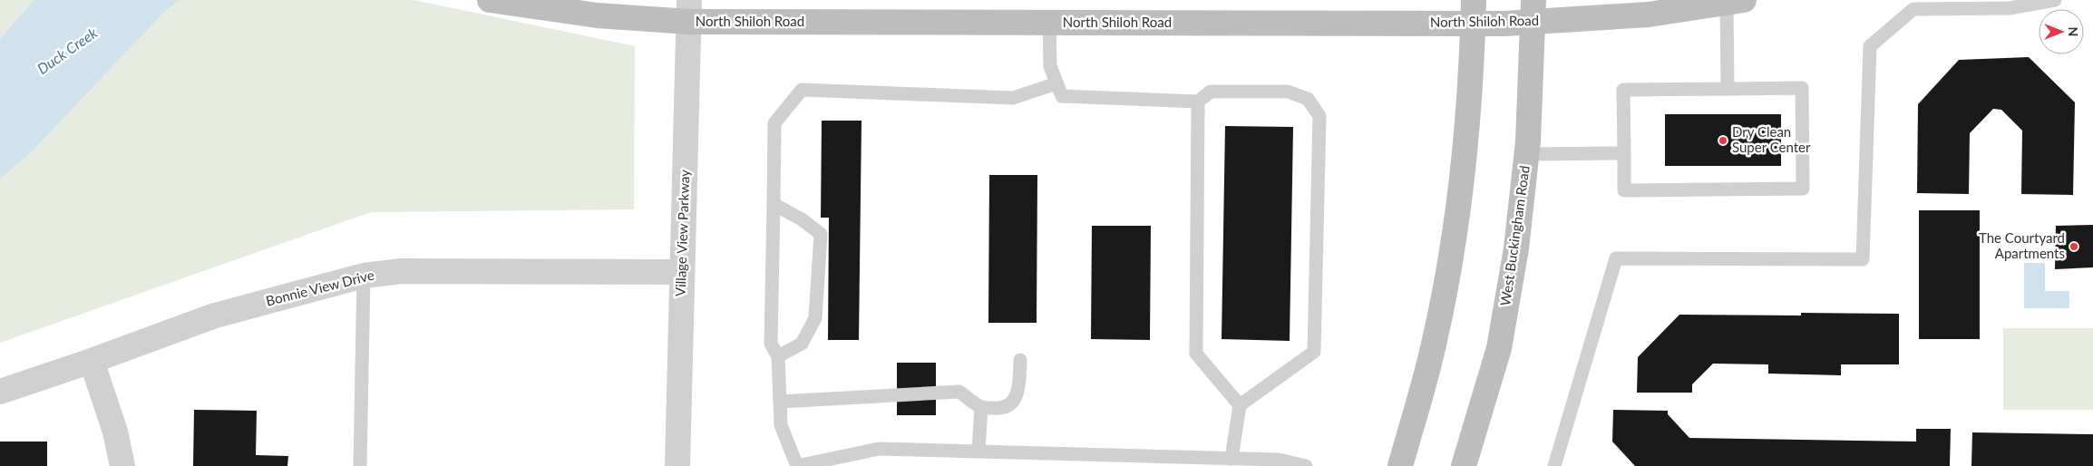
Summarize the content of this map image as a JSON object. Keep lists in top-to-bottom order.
{
  "streets": {
    "main road": ["North Shiloh Road", "West Buckingham Road"],
    "street": ["Village View Parkway", "Bonnie View Drive"]
  },
  "crossings": [
    ["North Shiloh Road", "Village View Parkway"],
    ["North Shiloh Road", "West Buckingham Road"],
    ["Village View Parkway", "Bonnie View Drive"]
  ],
  "water": ["Duck Creek"],
  "places": ["Dry Clean Super Center", "The Courtyard Apartments"],
  "north": "right"
}
